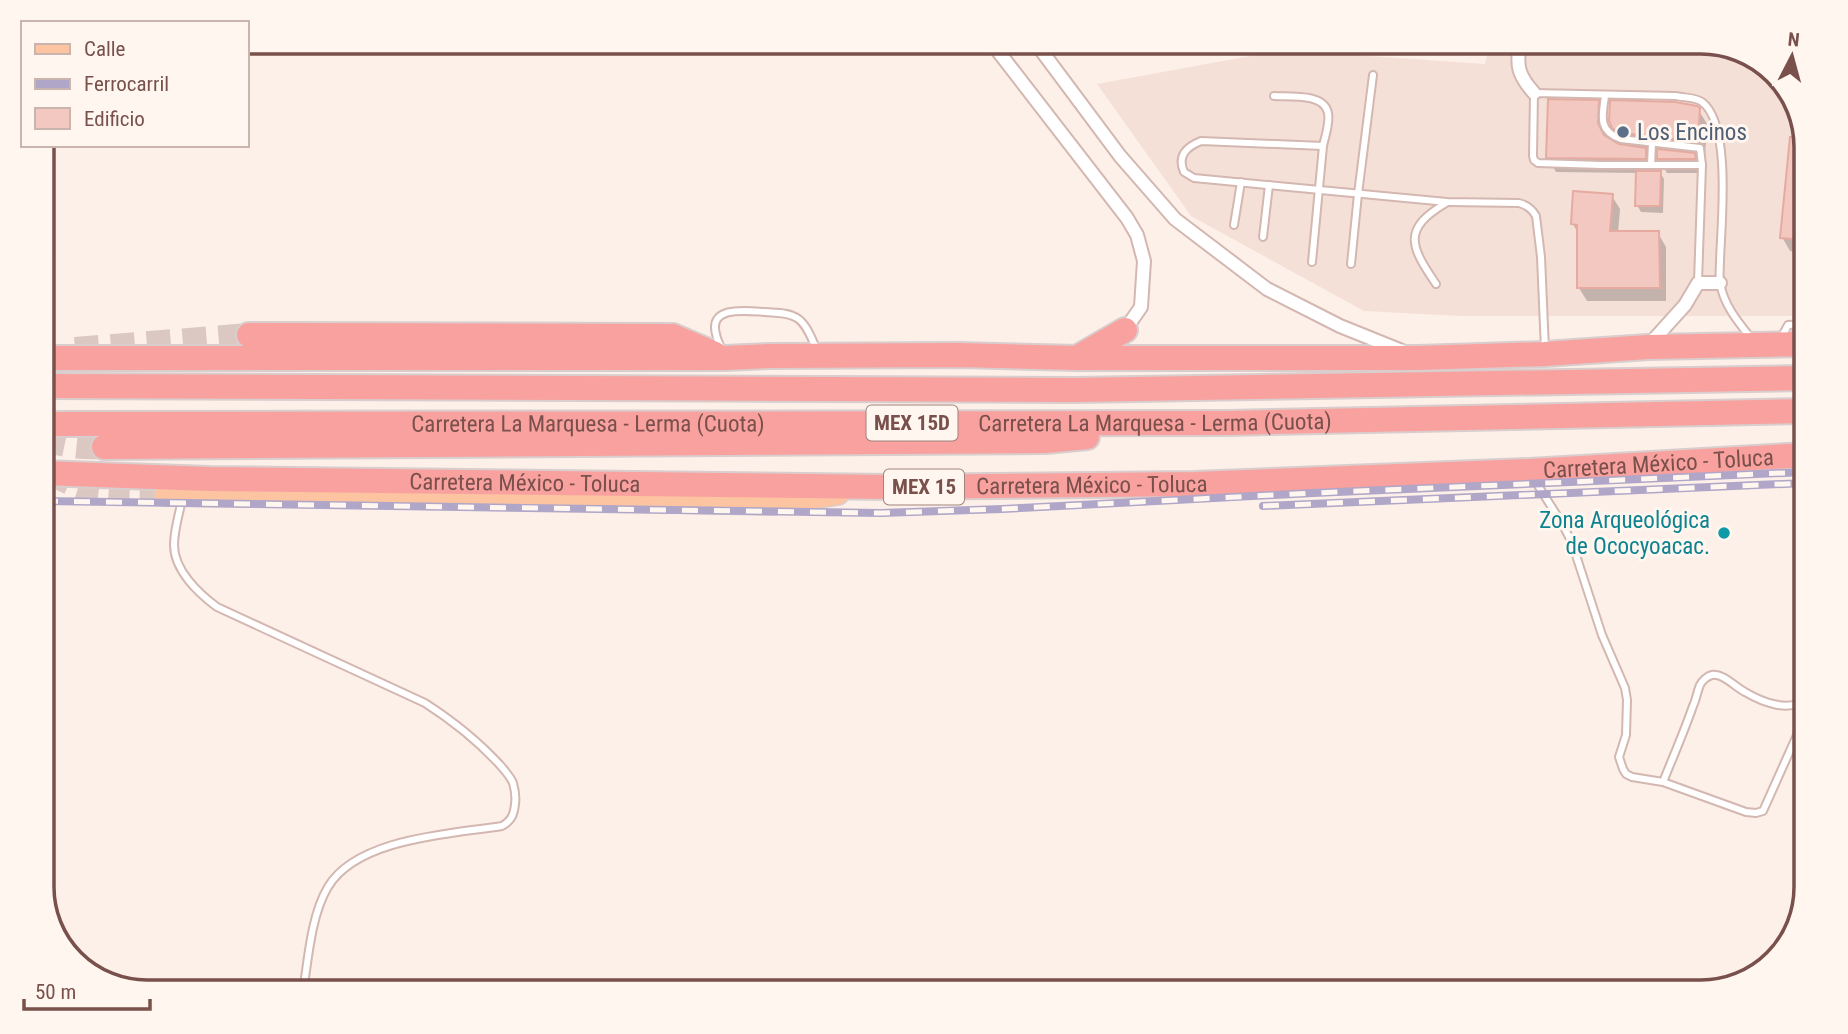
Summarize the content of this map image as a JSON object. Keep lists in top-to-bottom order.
{
  "streets": {
    "highway": [
      "Carretera La Marquesa - Lerma (Cuota)",
      "MEX 15D",
      "Carretera México - Toluca",
      "MEX 15"
    ]
  },
  "places": ["Los Encinos", "Zona Arqueológica de Ococyoacac."],
  "legend": ["Calle", "Ferrocarril", "Edificio"],
  "scale_bar": "50 m",
  "north": "top"
}
